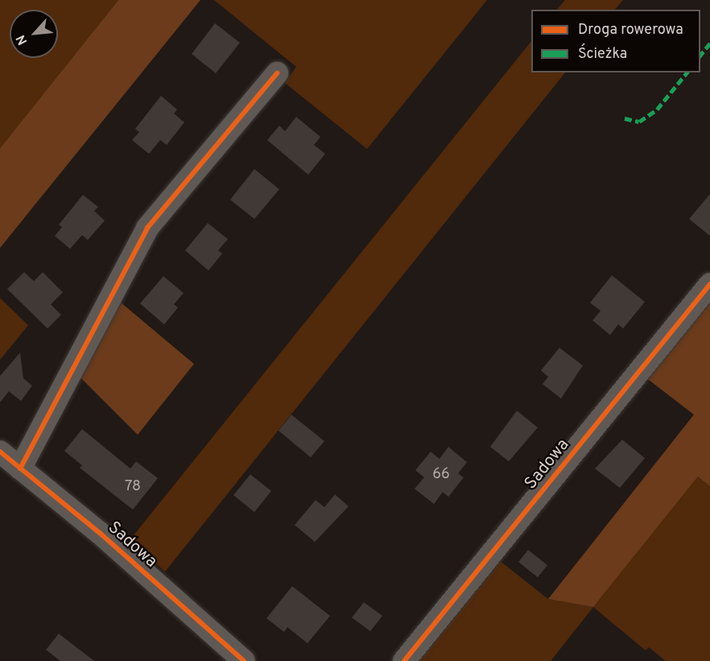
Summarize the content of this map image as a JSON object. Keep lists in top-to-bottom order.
{
  "streets": {
    "street": ["Sadowa"]
  },
  "house_numbers": ["66", "78"],
  "legend": ["Droga rowerowa", "Ścieżka"],
  "north": "bottom left"
}
